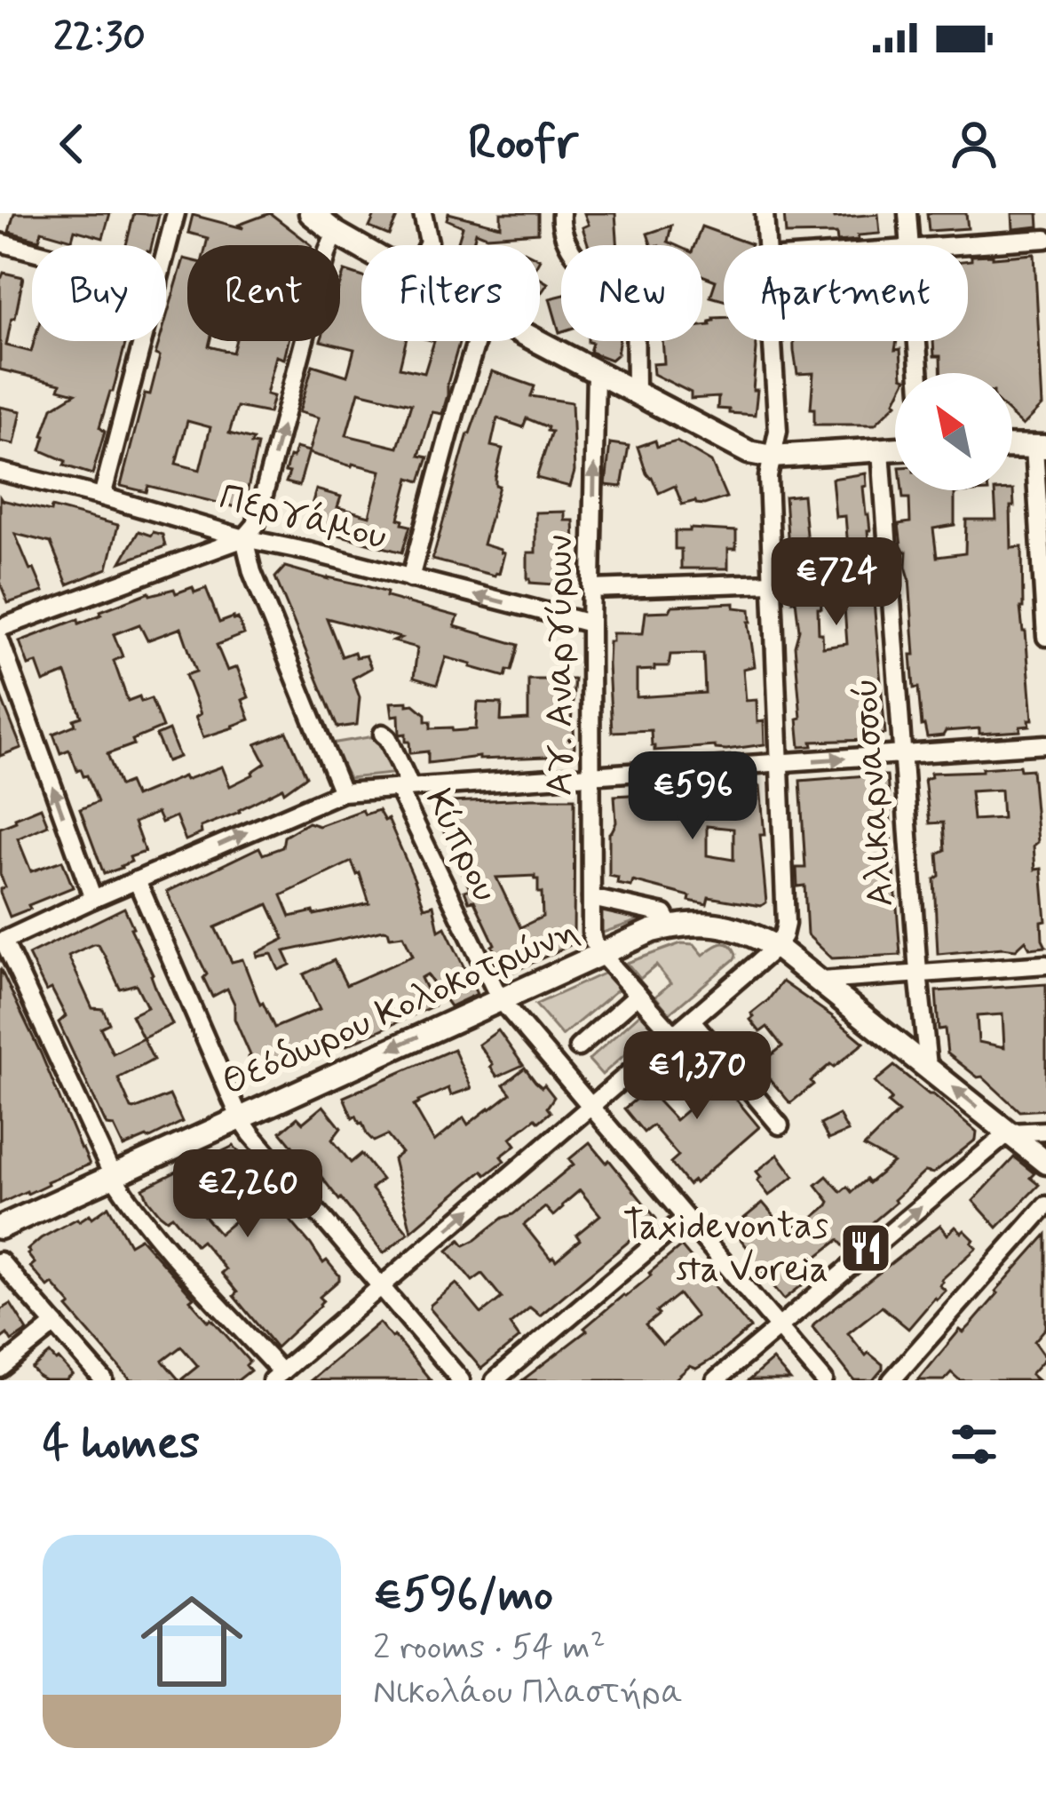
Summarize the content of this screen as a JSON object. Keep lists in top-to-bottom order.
{
  "streets": {
    "street": [
      "Περγάμου",
      "Αγ. Αναργύρων",
      "Αλικαρνασσού",
      "Κύπρου",
      "Θεόδωρου Κολοκοτρώνη"
    ]
  },
  "crossings": [
    ["Περγάμου", "Αγ. Αναργύρων"],
    ["Αγ. Αναργύρων", "Θεόδωρου Κολοκοτρώνη"],
    ["Αλικαρνασσού", "Θεόδωρου Κολοκοτρώνη"],
    ["Κύπρου", "Θεόδωρου Κολοκοτρώνη"]
  ],
  "one_way": ["Αγ. Αναργύρων"],
  "places": {
    "restaurant": ["Taxidevontas sta Voreia"]
  },
  "north": "top left",
  "page": {
    "status": "22:30",
    "header": "Roofr",
    "chip": [
      "Buy",
      "Rent",
      "Filters",
      "New",
      "Apartment"
    ],
    "price": [
      "€724",
      "€596",
      "€1,370",
      "€2,260"
    ],
    "heading": "4 homes",
    "list": [
      {
        "name": "€596/mo",
        "note": "2 rooms · 54 m² · Νικολάου Πλαστήρα"
      }
    ]
  }
}
